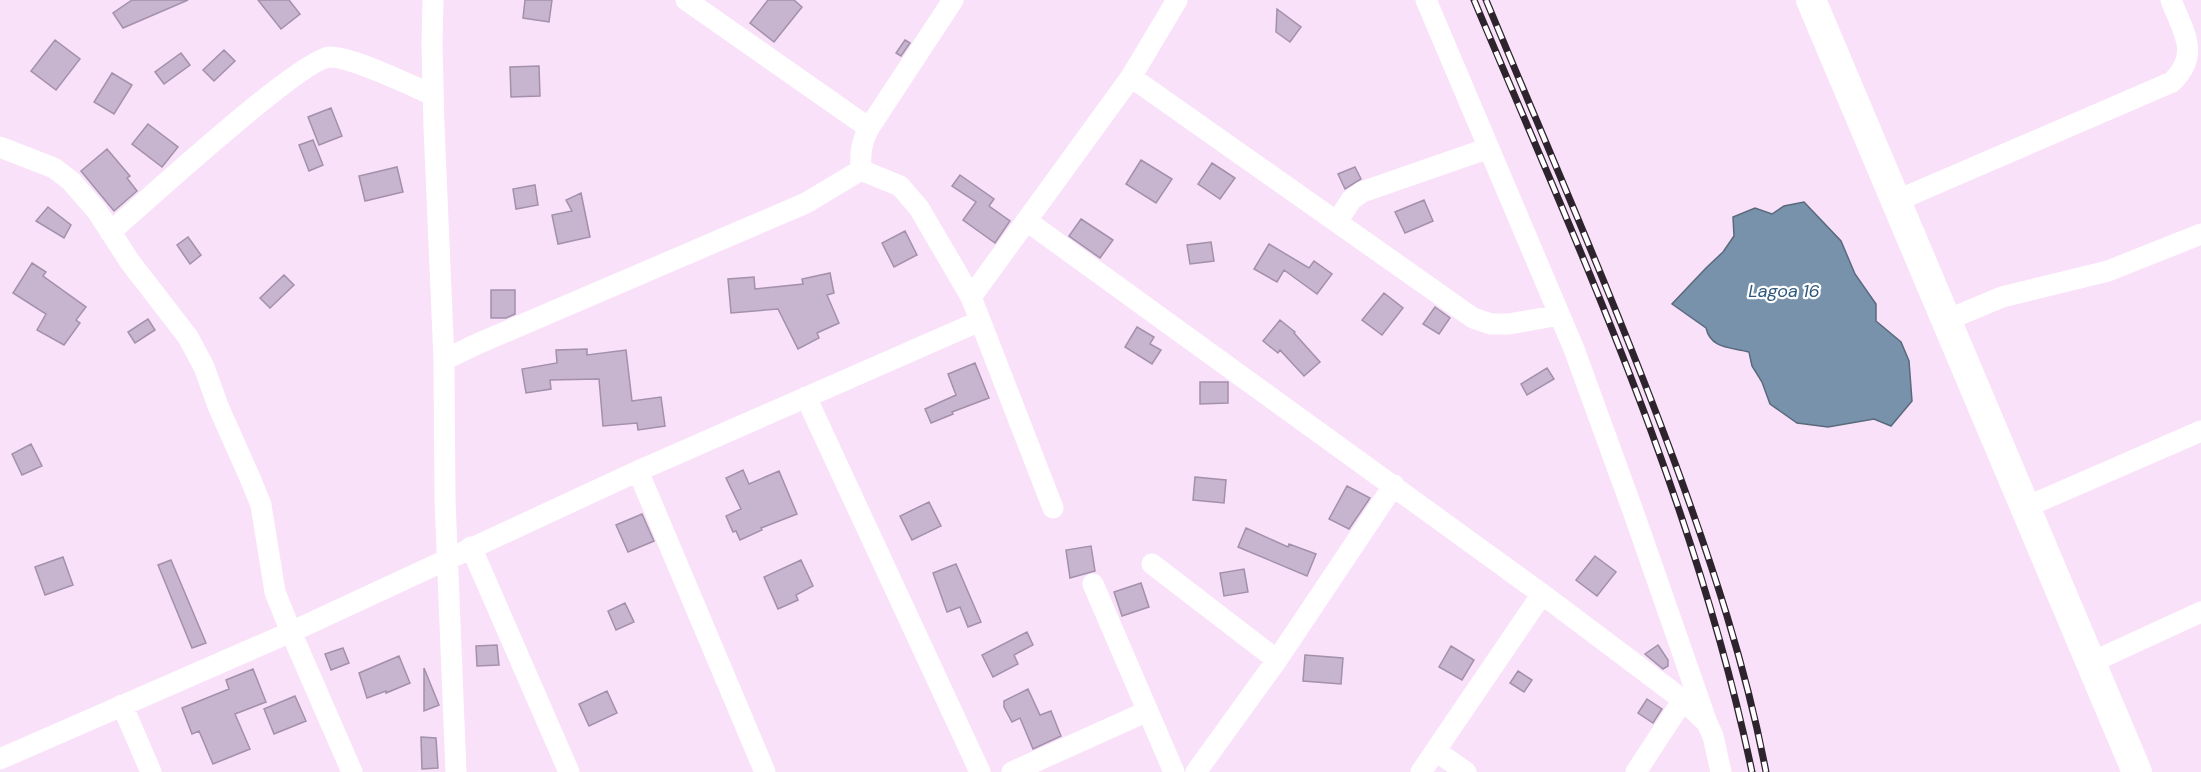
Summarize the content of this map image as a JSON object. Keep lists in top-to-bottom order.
{
  "water": ["Lagoa 16"]
}
